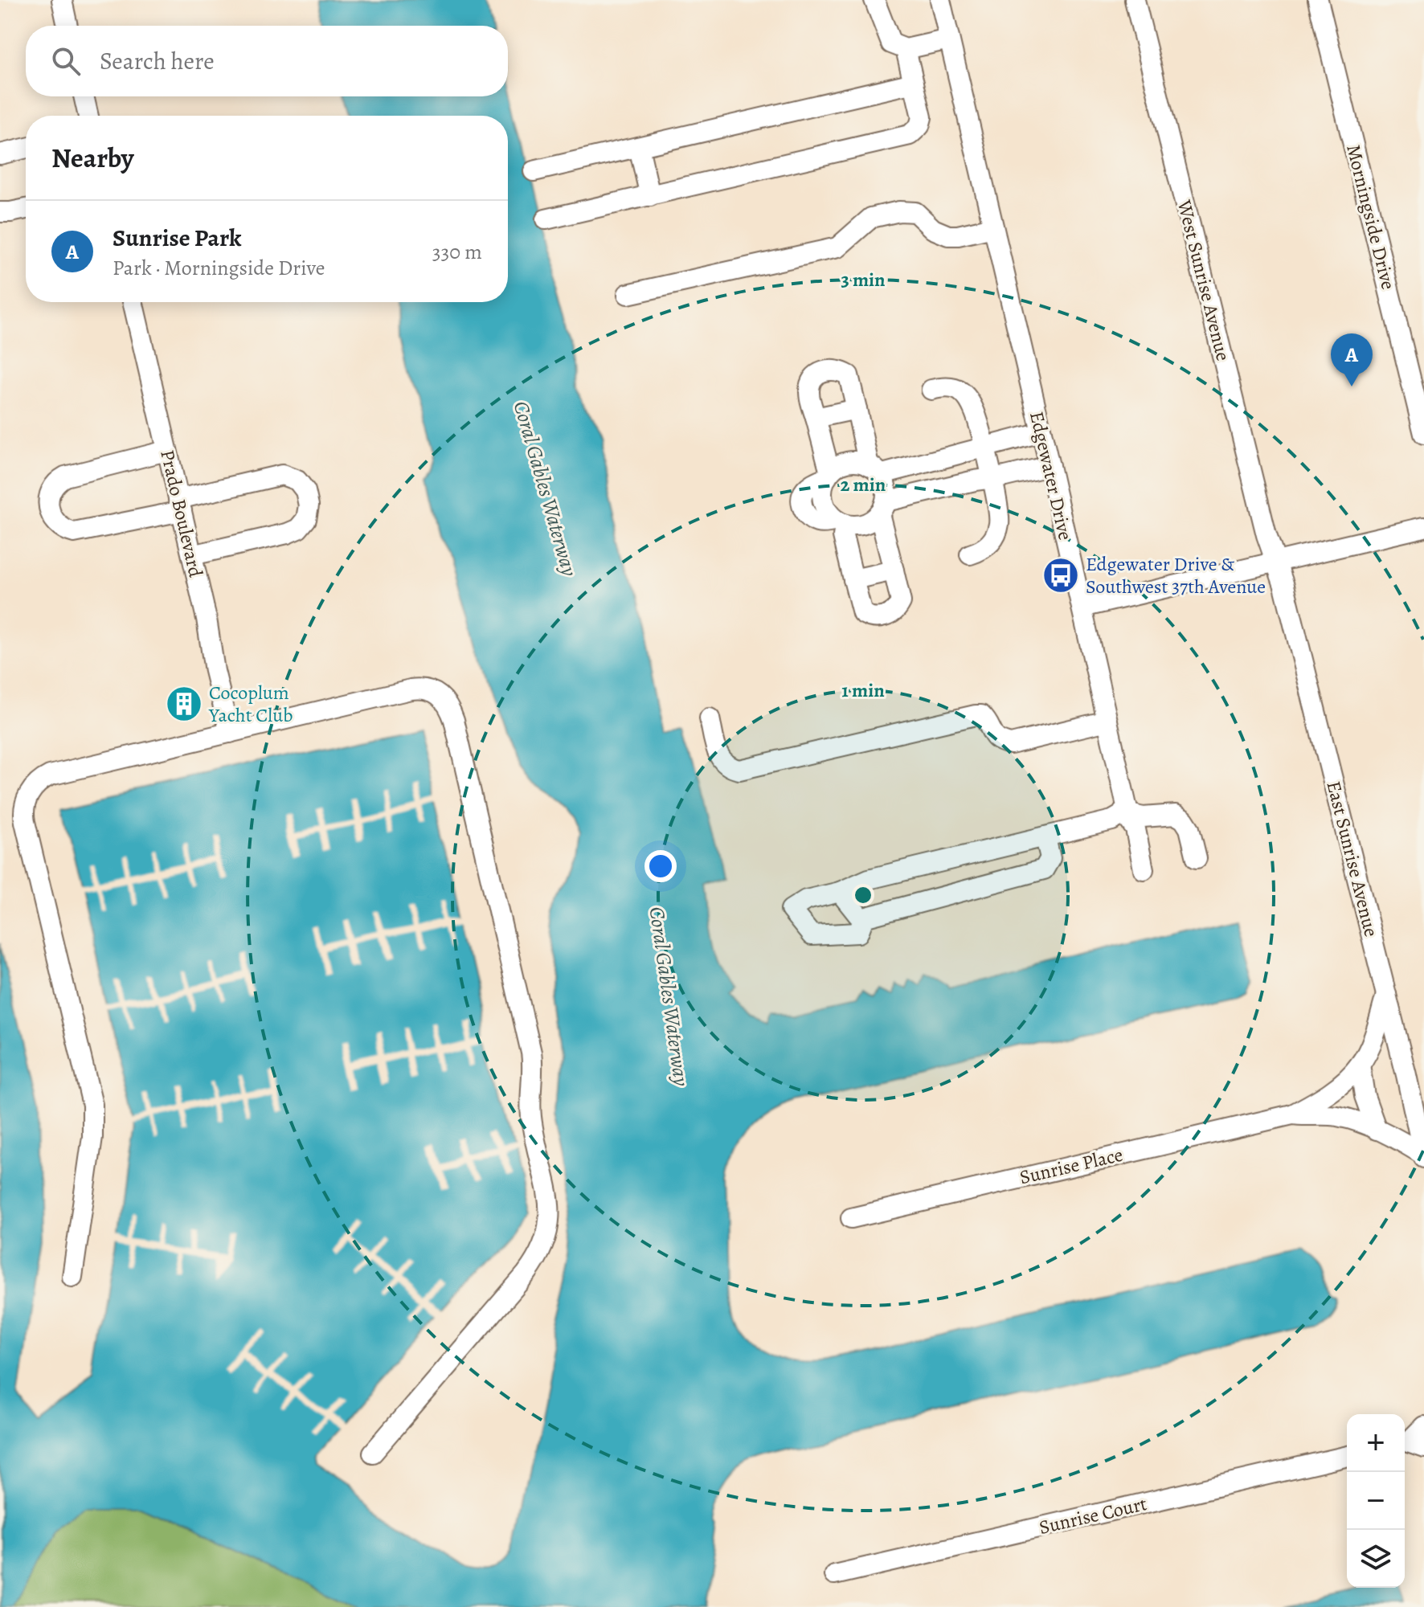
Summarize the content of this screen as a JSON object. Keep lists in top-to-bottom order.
{
  "streets": {
    "street": [
      "Morningside Drive",
      "West Sunrise Avenue",
      "Edgewater Drive",
      "Prado Boulevard",
      "East Sunrise Avenue",
      "Sunrise Place",
      "Sunrise Court"
    ]
  },
  "crossings": [
    ["West Sunrise Avenue", "East Sunrise Avenue"],
    ["East Sunrise Avenue", "Sunrise Place"]
  ],
  "water": ["Coral Gables Waterway"],
  "places": {
    "bus stop": ["Edgewater Drive & Southwest 37th Avenue"],
    "building": ["Cocoplum Yacht Club"]
  },
  "page": {
    "search": "Search here",
    "heading": "Nearby",
    "list": [
      {
        "mark": "A",
        "name": "Sunrise Park",
        "note": "Park · Morningside Drive",
        "value": "330 m"
      }
    ],
    "pins": "A",
    "map_buttons": ["+", "−"]
  },
  "rings": ["3 min", "2 min", "1 min"]
}
